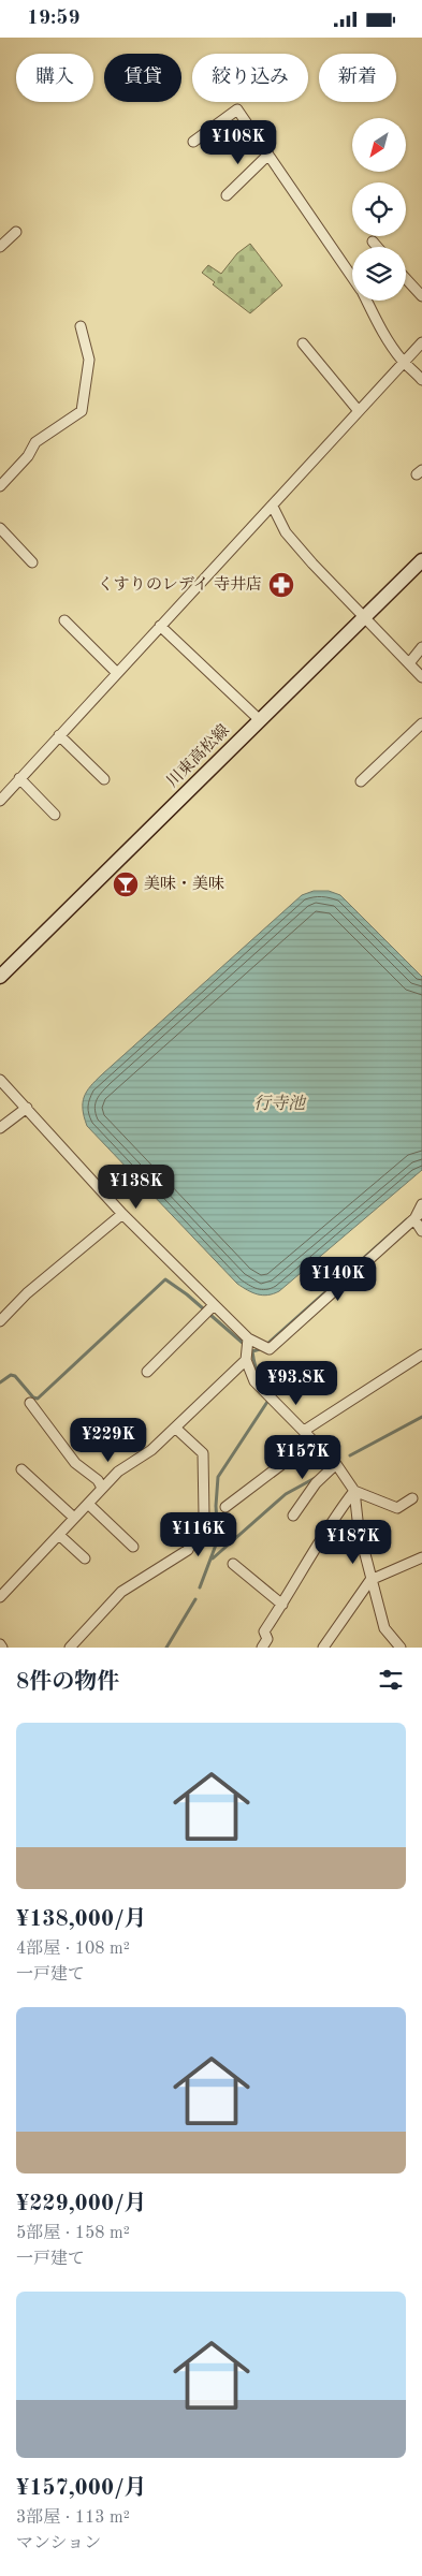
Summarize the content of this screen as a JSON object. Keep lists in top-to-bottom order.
{
  "streets": {
    "main road": ["川東高松線"]
  },
  "water": ["行寺池"],
  "places": {
    "pharmacy": ["くすりのレデイ 寺井店"],
    "bar": ["美味・美味"]
  },
  "north": "bottom left",
  "page": {
    "status": "19:59",
    "chip": [
      "購入",
      "賃貸",
      "絞り込み",
      "新着"
    ],
    "price": [
      "¥108K",
      "¥138K",
      "¥140K",
      "¥93.8K",
      "¥229K",
      "¥157K",
      "¥116K",
      "¥187K"
    ],
    "heading": "8件の物件",
    "list": [
      {
        "name": "¥138,000/月",
        "note": "4部屋 · 108 m² · 一戸建て"
      },
      {
        "name": "¥229,000/月",
        "note": "5部屋 · 158 m² · 一戸建て"
      },
      {
        "name": "¥157,000/月",
        "note": "3部屋 · 113 m² · マンション"
      }
    ]
  }
}
